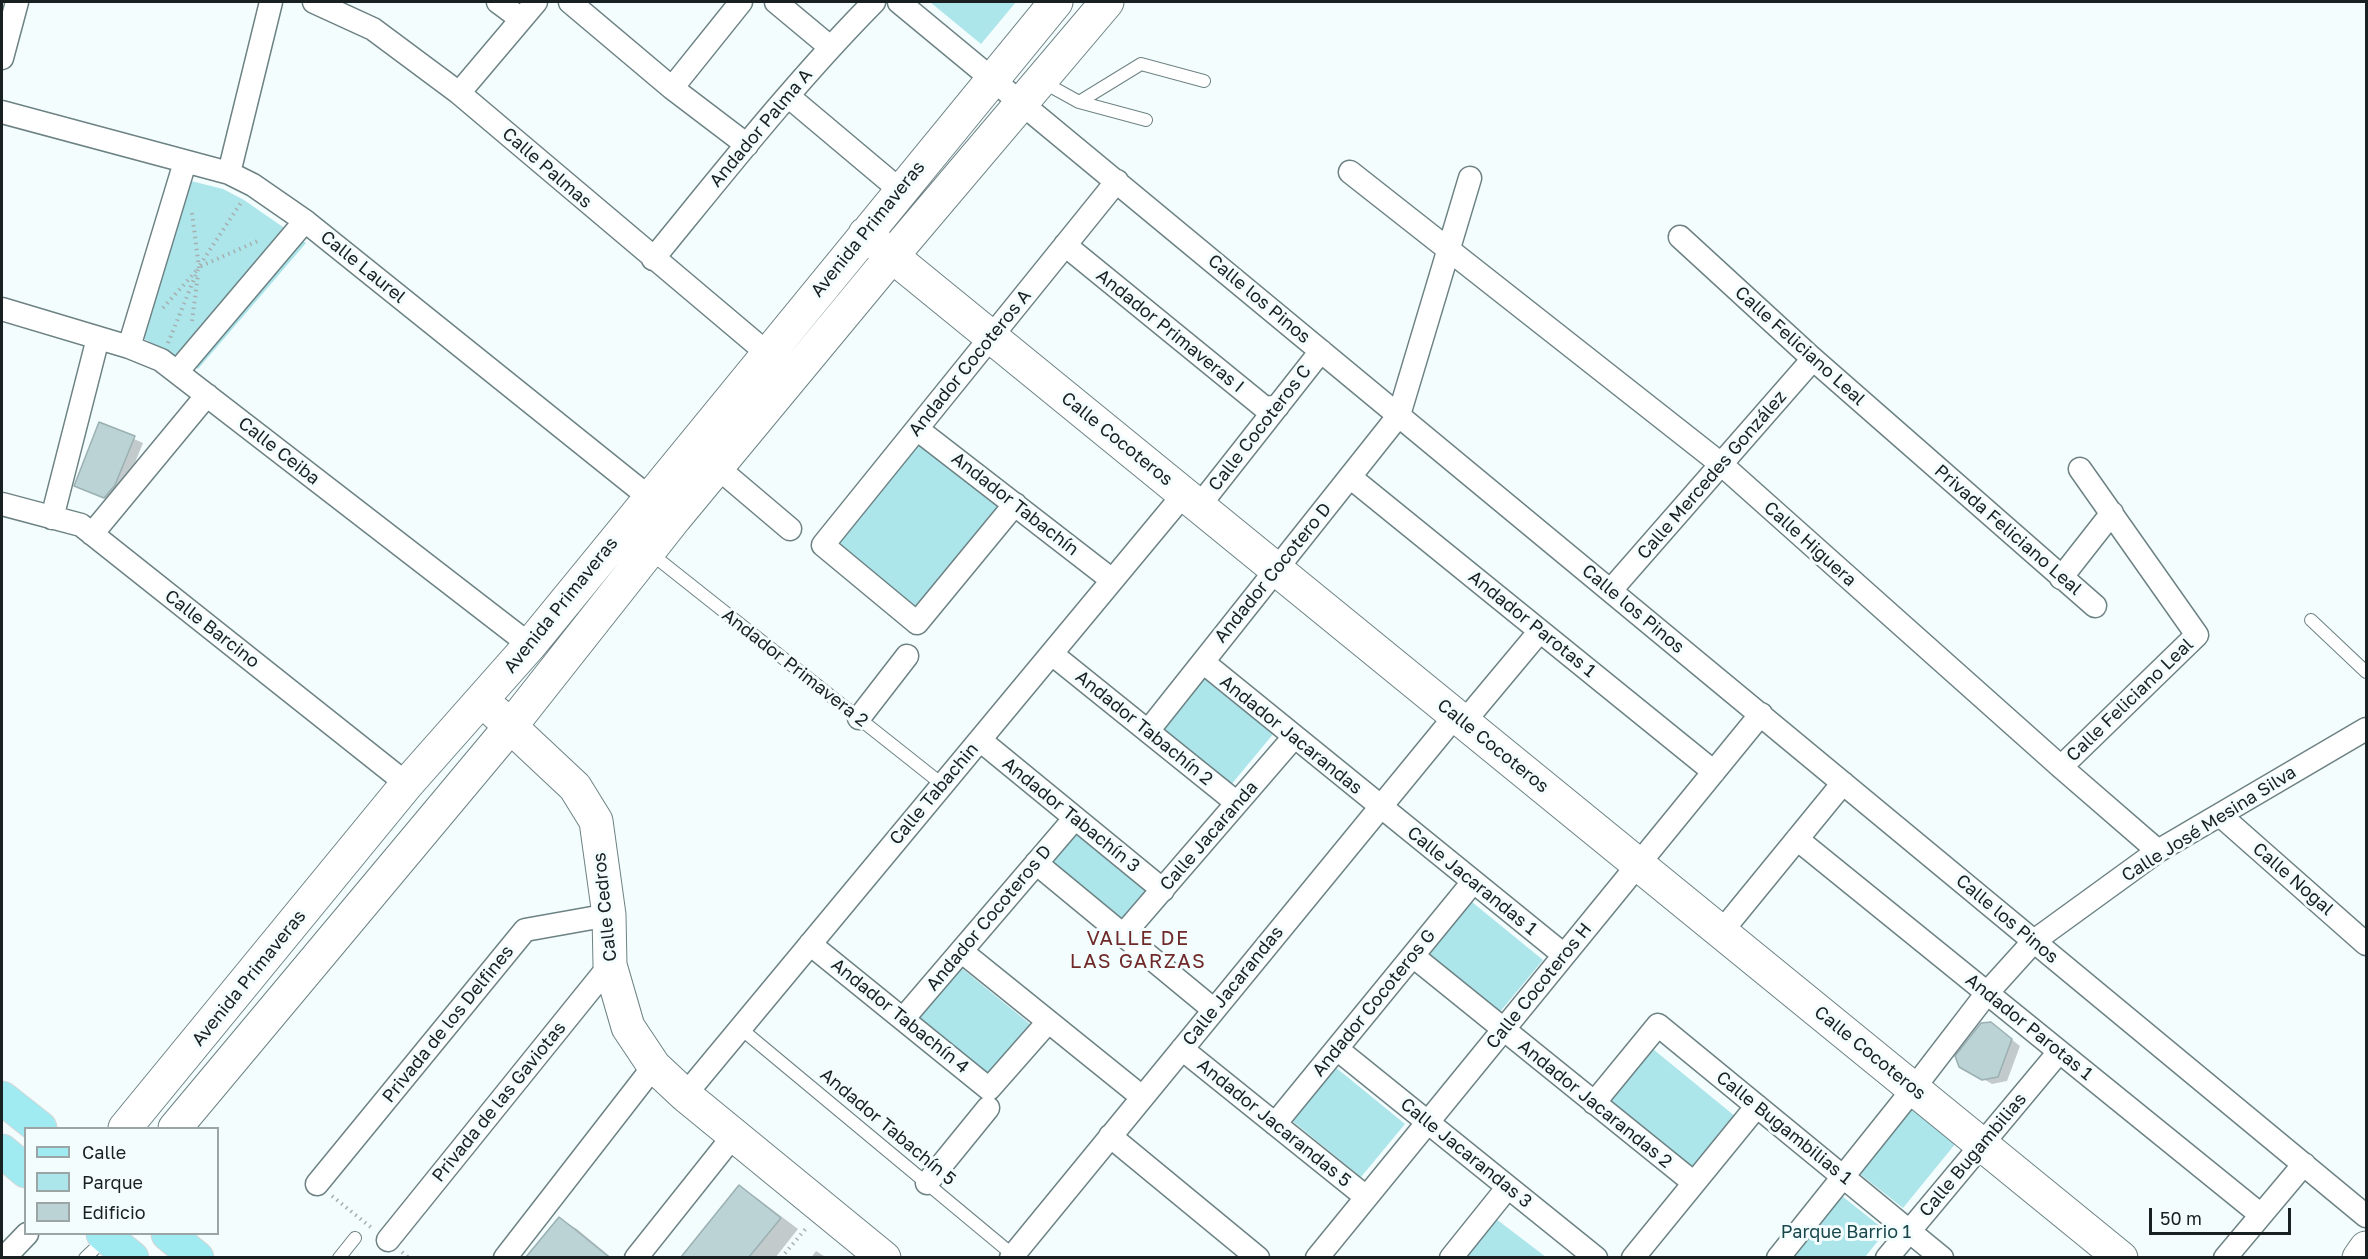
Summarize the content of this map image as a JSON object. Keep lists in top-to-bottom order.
{
  "streets": {
    "street": [
      "Andador Palma A",
      "Calle Palmas",
      "Avenida Primaveras",
      "Calle Laurel",
      "Calle los Pinos",
      "Andador Primaveras I",
      "Calle Feliciano Leal",
      "Andador Cocoteros A",
      "Calle Cocoteros C",
      "Calle Cocoteros",
      "Calle Ceiba",
      "Calle Mercedes González",
      "Andador Tabachín",
      "Privada Feliciano Leal",
      "Calle Higuera",
      "Andador Cocotero D",
      "Andador Parotas 1",
      "Calle Barcino",
      "Andador Tabachín 2",
      "Andador Jacarandas",
      "Calle Tabachin",
      "Andador Tabachín 3",
      "Calle José Mesina Silva",
      "Calle Jacaranda",
      "Calle Nogal",
      "Calle Jacarandas 1",
      "Calle Cedros",
      "Andador Cocoteros D",
      "Calle Jacarandas",
      "Calle Cocoteros H",
      "Andador Cocoteros G",
      "Andador Tabachín 4",
      "Privada de los Delfines",
      "Privada de las Gaviotas",
      "Andador Jacarandas 2",
      "Andador Jacarandas 5",
      "Calle Bugambilias 1",
      "Calle Jacarandas 3",
      "Calle Bugambilias"
    ],
    "lane": ["Andador Primavera 2", "Andador Tabachín 5"]
  },
  "crossings": [
    ["Andador Palma A", "Calle Palmas"],
    ["Calle Palmas", "Avenida Primaveras"],
    ["Avenida Primaveras", "Calle Laurel"],
    ["Avenida Primaveras", "Calle los Pinos"],
    ["Avenida Primaveras", "Calle Cocoteros"],
    ["Avenida Primaveras", "Calle Ceiba"],
    ["Avenida Primaveras", "Calle Barcino"],
    ["Avenida Primaveras", "Andador Primavera 2"],
    ["Avenida Primaveras", "Calle Cedros"],
    ["Calle los Pinos", "Andador Cocoteros A"],
    ["Calle los Pinos", "Calle Cocoteros C"],
    ["Calle los Pinos", "Calle Mercedes González"],
    ["Calle los Pinos", "Andador Cocotero D"],
    ["Calle los Pinos", "Calle José Mesina Silva"],
    ["Calle los Pinos", "Calle Cocoteros H"],
    ["Andador Primaveras I", "Andador Cocoteros A"],
    ["Andador Primaveras I", "Calle Cocoteros C"],
    ["Calle Feliciano Leal", "Calle Mercedes González"],
    ["Calle Feliciano Leal", "Privada Feliciano Leal"],
    ["Calle Feliciano Leal", "Calle Higuera"],
    ["Andador Cocoteros A", "Calle Cocoteros"],
    ["Andador Cocoteros A", "Andador Tabachín"],
    ["Calle Cocoteros C", "Calle Cocoteros"],
    ["Calle Cocoteros C", "Calle Tabachin"],
    ["Calle Cocoteros", "Andador Cocotero D"],
    ["Calle Cocoteros", "Calle Tabachin"],
    ["Calle Cocoteros", "Calle José Mesina Silva"],
    ["Calle Cocoteros", "Calle Jacarandas"],
    ["Calle Cocoteros", "Calle Cocoteros H"],
    ["Calle Cocoteros", "Calle Bugambilias"],
    ["Calle Mercedes González", "Calle Higuera"],
    ["Andador Tabachín", "Calle Tabachin"],
    ["Calle Higuera", "Calle José Mesina Silva"],
    ["Andador Cocotero D", "Andador Parotas 1"],
    ["Andador Cocotero D", "Andador Tabachín 2"],
    ["Andador Cocotero D", "Andador Jacarandas"],
    ["Andador Parotas 1", "Calle José Mesina Silva"],
    ["Andador Parotas 1", "Calle Jacarandas"],
    ["Andador Parotas 1", "Calle Cocoteros H"],
    ["Andador Parotas 1", "Calle Bugambilias"],
    ["Andador Primavera 2", "Calle Tabachin"],
    ["Andador Tabachín 2", "Calle Tabachin"],
    ["Andador Tabachín 2", "Calle Jacaranda"],
    ["Andador Jacarandas", "Calle Jacaranda"],
    ["Andador Jacarandas", "Calle Jacarandas 1"],
    ["Andador Jacarandas", "Calle Jacarandas"],
    ["Calle Tabachin", "Andador Tabachín 3"],
    ["Calle Tabachin", "Calle Cedros"],
    ["Calle Tabachin", "Andador Tabachín 4"],
    ["Calle Tabachin", "Andador Tabachín 5"],
    ["Andador Tabachín 3", "Calle Jacaranda"],
    ["Andador Tabachín 3", "Andador Cocoteros D"],
    ["Calle José Mesina Silva", "Calle Nogal"],
    ["Calle José Mesina Silva", "Calle Bugambilias 1"],
    ["Calle Jacarandas 1", "Calle Jacarandas"],
    ["Calle Jacarandas 1", "Calle Cocoteros H"],
    ["Calle Jacarandas 1", "Andador Cocoteros G"],
    ["Calle Cedros", "Privada de los Delfines"],
    ["Calle Cedros", "Privada de las Gaviotas"],
    ["Andador Cocoteros D", "Andador Tabachín 4"],
    ["Calle Jacarandas", "Andador Jacarandas 5"],
    ["Calle Jacarandas", "Andador Tabachín 5"],
    ["Calle Cocoteros H", "Andador Jacarandas 2"],
    ["Calle Cocoteros H", "Andador Jacarandas 5"],
    ["Calle Cocoteros H", "Calle Jacarandas 3"],
    ["Andador Cocoteros G", "Andador Jacarandas 2"],
    ["Andador Cocoteros G", "Andador Jacarandas 5"],
    ["Andador Cocoteros G", "Calle Jacarandas 3"],
    ["Andador Jacarandas 2", "Calle Bugambilias 1"],
    ["Calle Bugambilias 1", "Calle Bugambilias"]
  ],
  "districts": ["VALLE DE LAS GARZAS"],
  "parks": ["Parque Barrio 1"],
  "legend": ["Calle", "Parque", "Edificio"],
  "scale_bar": "50 m"
}
